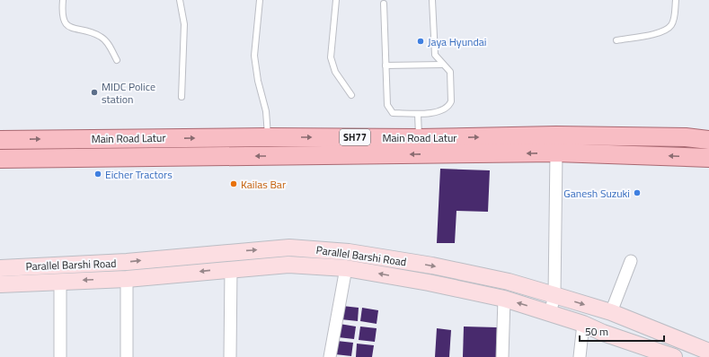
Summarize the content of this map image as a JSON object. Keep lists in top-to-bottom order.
{
  "streets": {
    "main road": ["SH77", "Main Road Latur"],
    "street": ["Parallel Barshi Road"]
  },
  "places": [
    "Jaya Hyundai",
    "MIDC Police station",
    "Eicher Tractors",
    "Kailas Bar",
    "Ganesh Suzuki"
  ],
  "scale_bar": "50 m"
}
